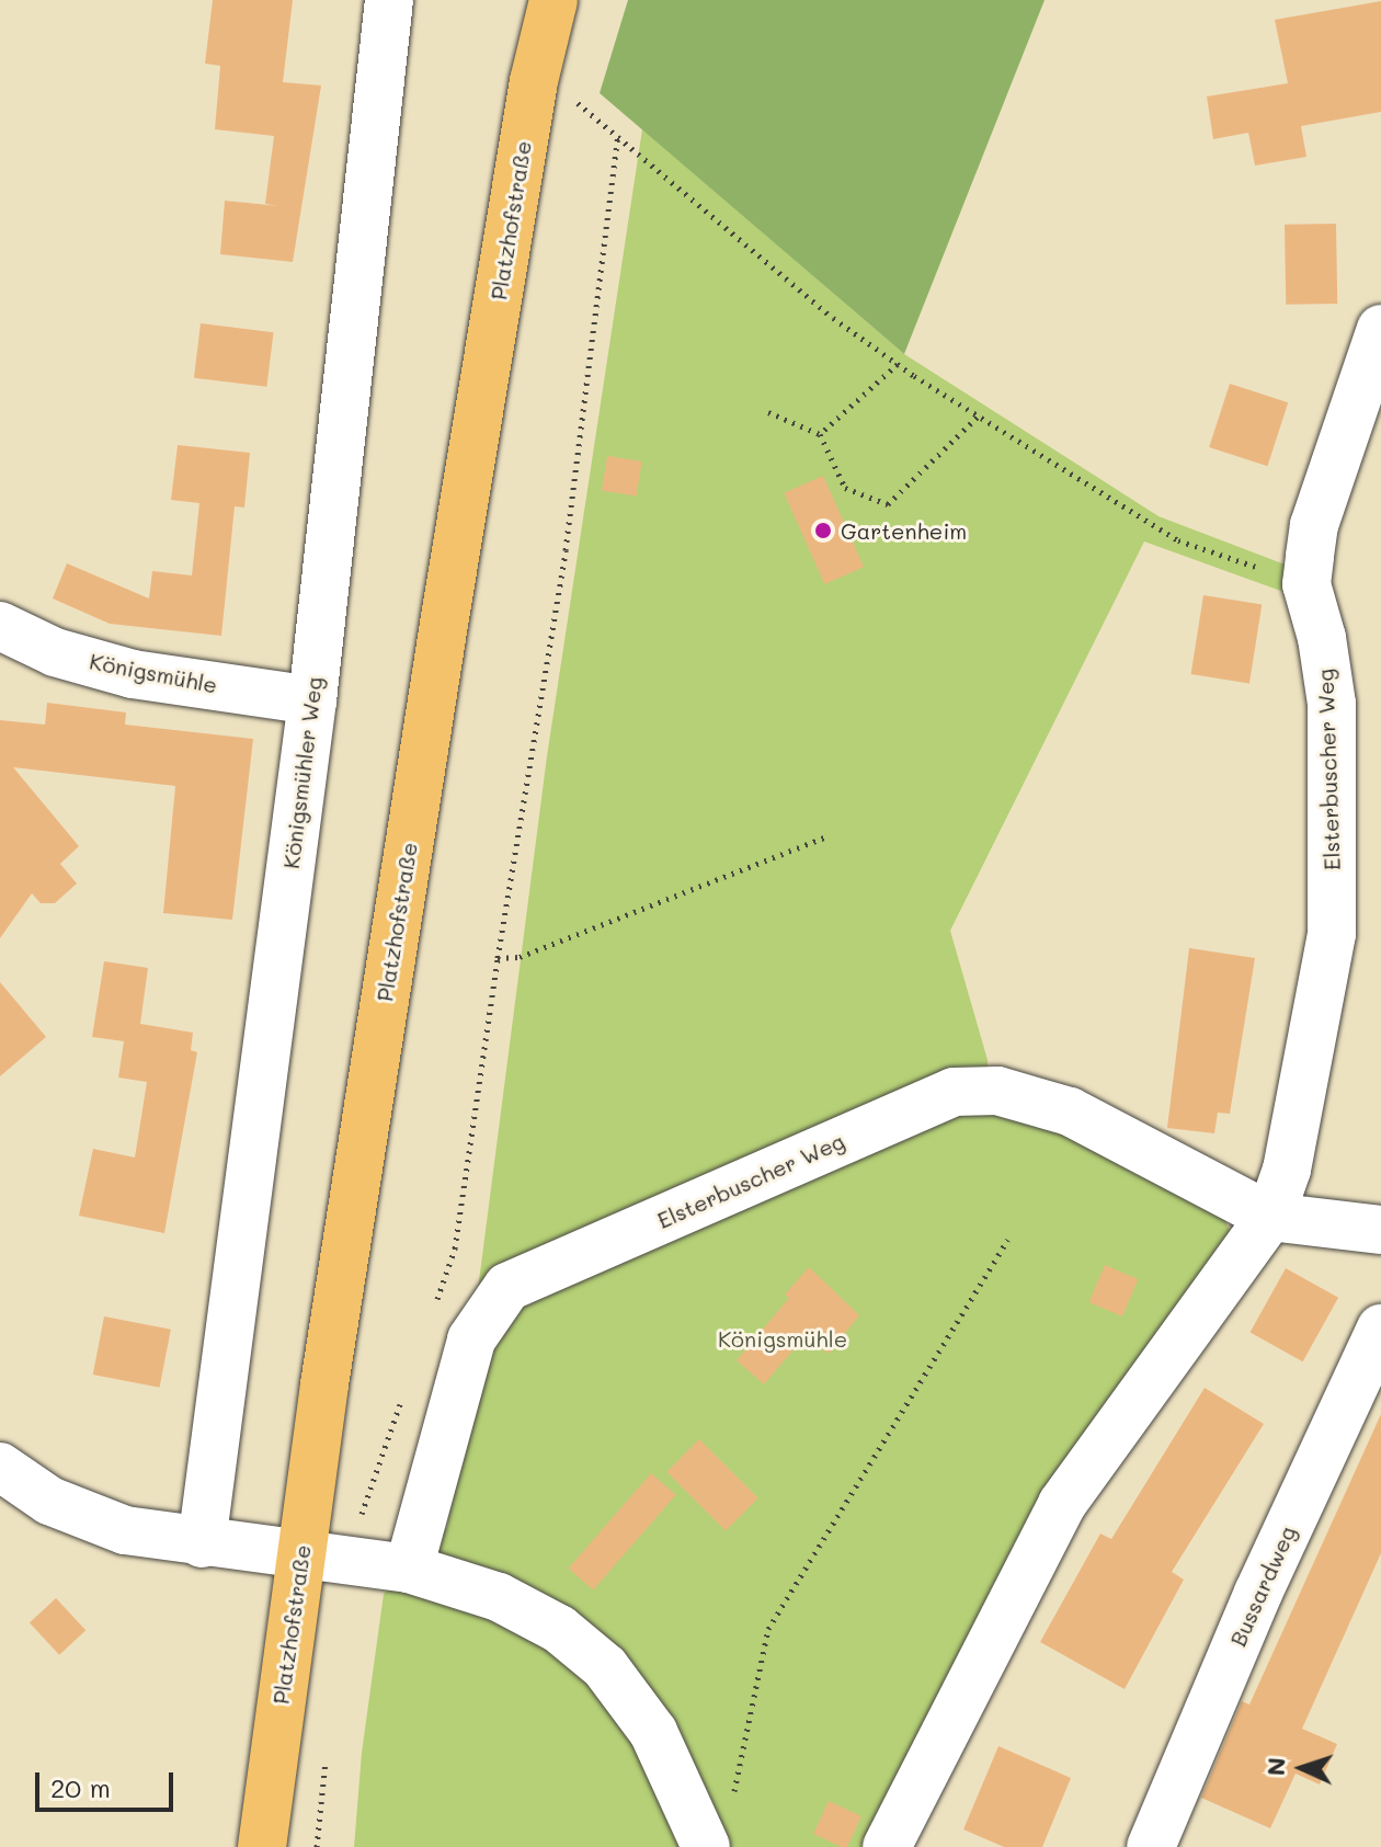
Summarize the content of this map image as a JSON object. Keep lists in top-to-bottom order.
{
  "streets": {
    "main road": ["Platzhofstraße"],
    "street": [
      "Königsmühle",
      "Elsterbuscher Weg",
      "Königsmühler Weg",
      "Bussardweg"
    ]
  },
  "crossings": [
    ["Königsmühle", "Königsmühler Weg"]
  ],
  "parks": ["Königsmühle"],
  "places": ["Gartenheim"],
  "scale_bar": "20 m",
  "north": "left"
}
